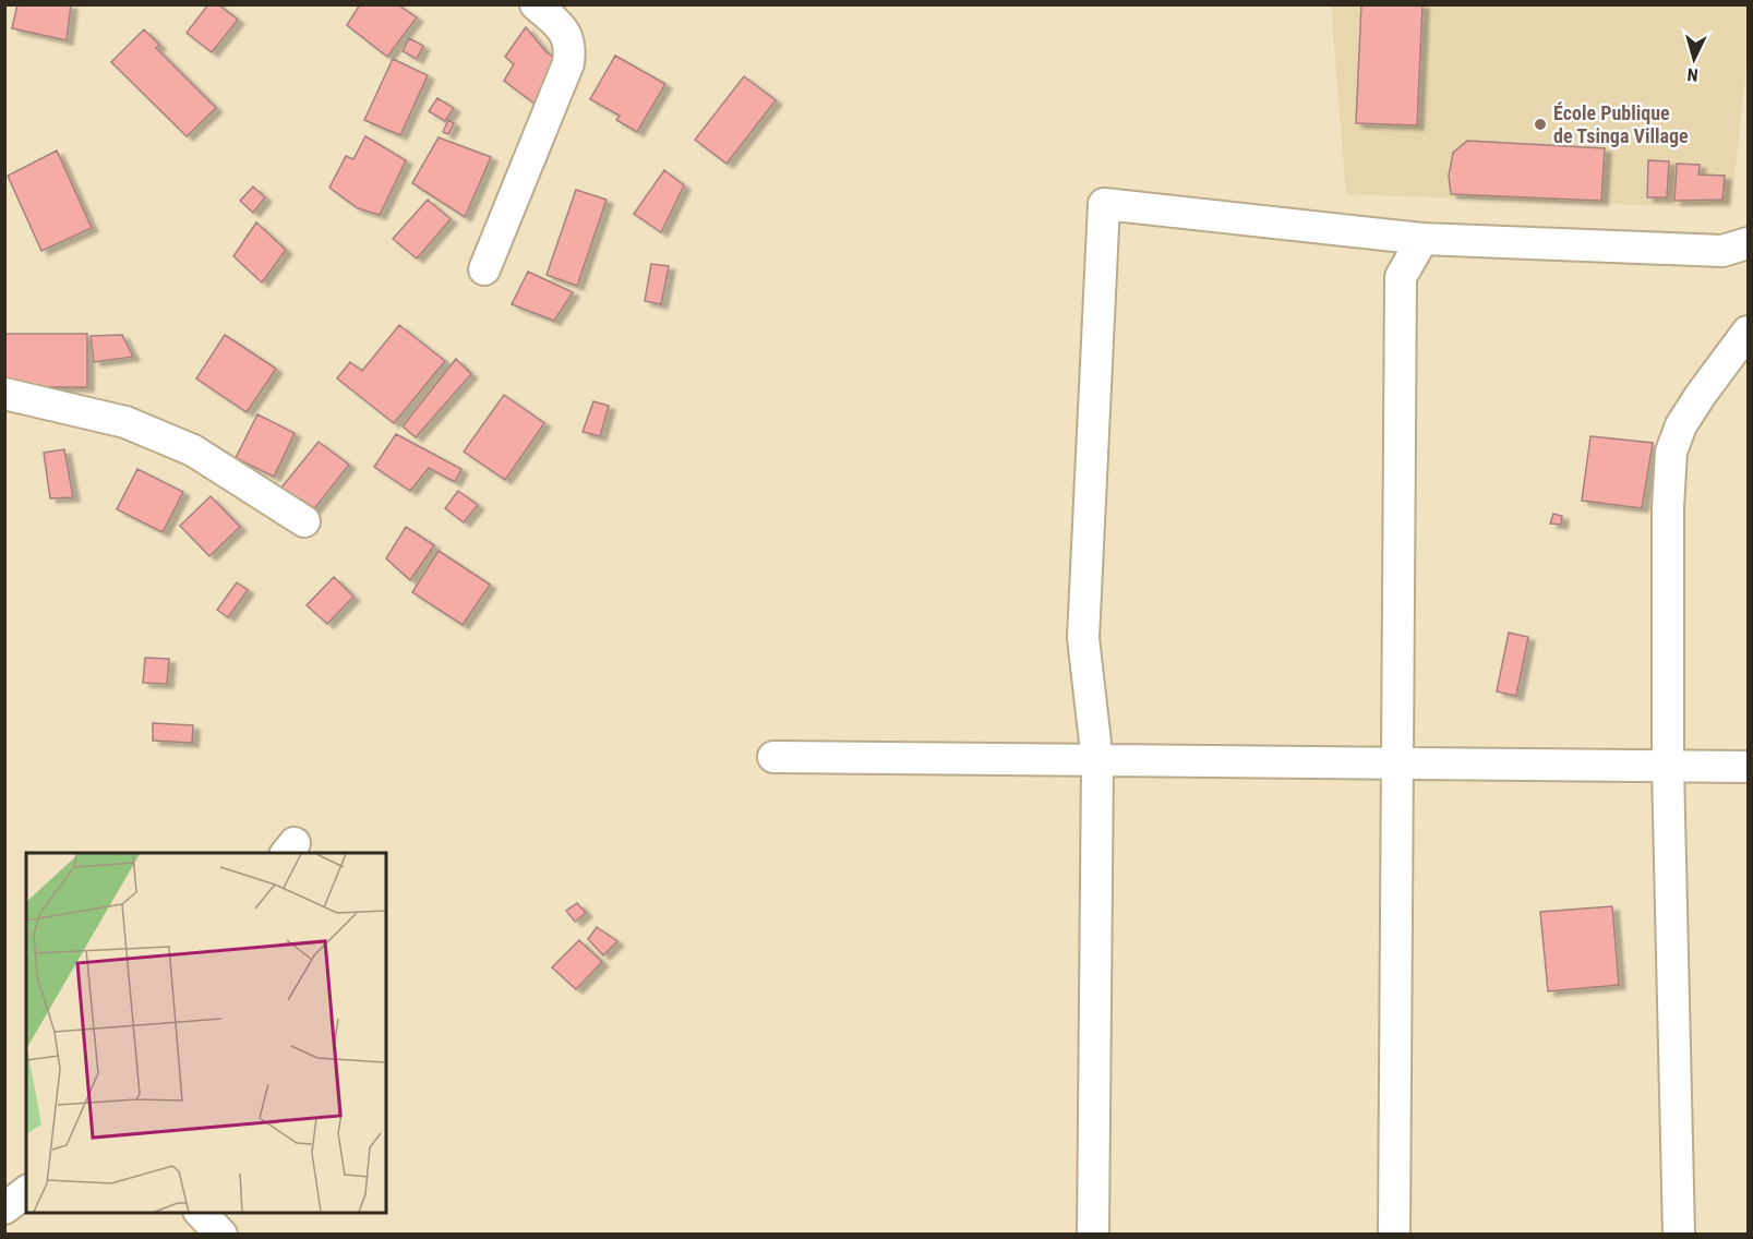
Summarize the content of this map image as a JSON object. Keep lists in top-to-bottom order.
{
  "places": ["École Publique de Tsinga Village"],
  "north": "bottom"
}
